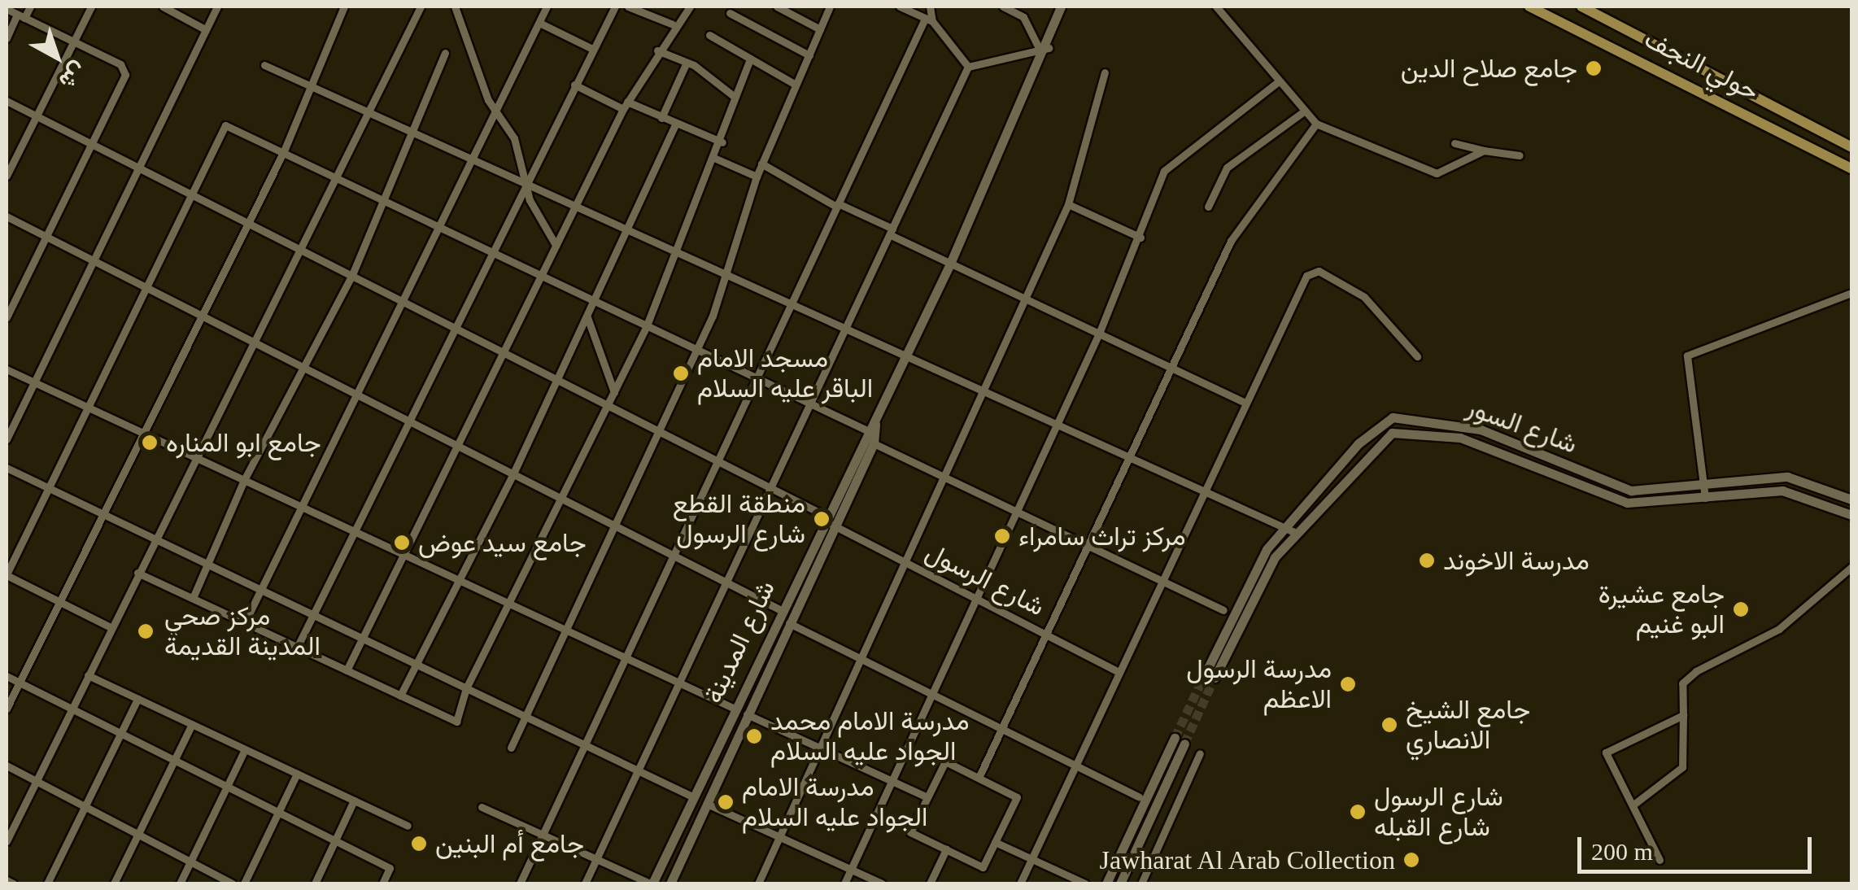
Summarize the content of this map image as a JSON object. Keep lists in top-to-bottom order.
{
  "streets": {
    "main road": ["حولي النجف", "شارع السور", "شارع المدينة"],
    "street": ["شارع الرسول"]
  },
  "crossings": [
    ["شارع الرسول", "شارع المدينة"]
  ],
  "places": [
    "جامع صلاح الدين",
    "مسجد الامام الباقر عليه السلام",
    "جامع ابو المناره",
    "منطقة القطع شارع الرسول",
    "مركز تراث سامراء",
    "جامع سيد عوض",
    "مدرسة الاخوند",
    "جامع عشيرة البو غنيم",
    "مركز صحي المدينة القديمة",
    "مدرسة الرسول الاعظم",
    "جامع الشيخ الانصاري",
    "مدرسة الامام محمد الجواد عليه السلام",
    "مدرسة الامام الجواد عليه السلام",
    "شارع الرسول شارع القبله",
    "جامع أم البنين",
    "Jawharat Al Arab Collection"
  ],
  "scale_bar": "200 m",
  "north": "bottom right"
}
